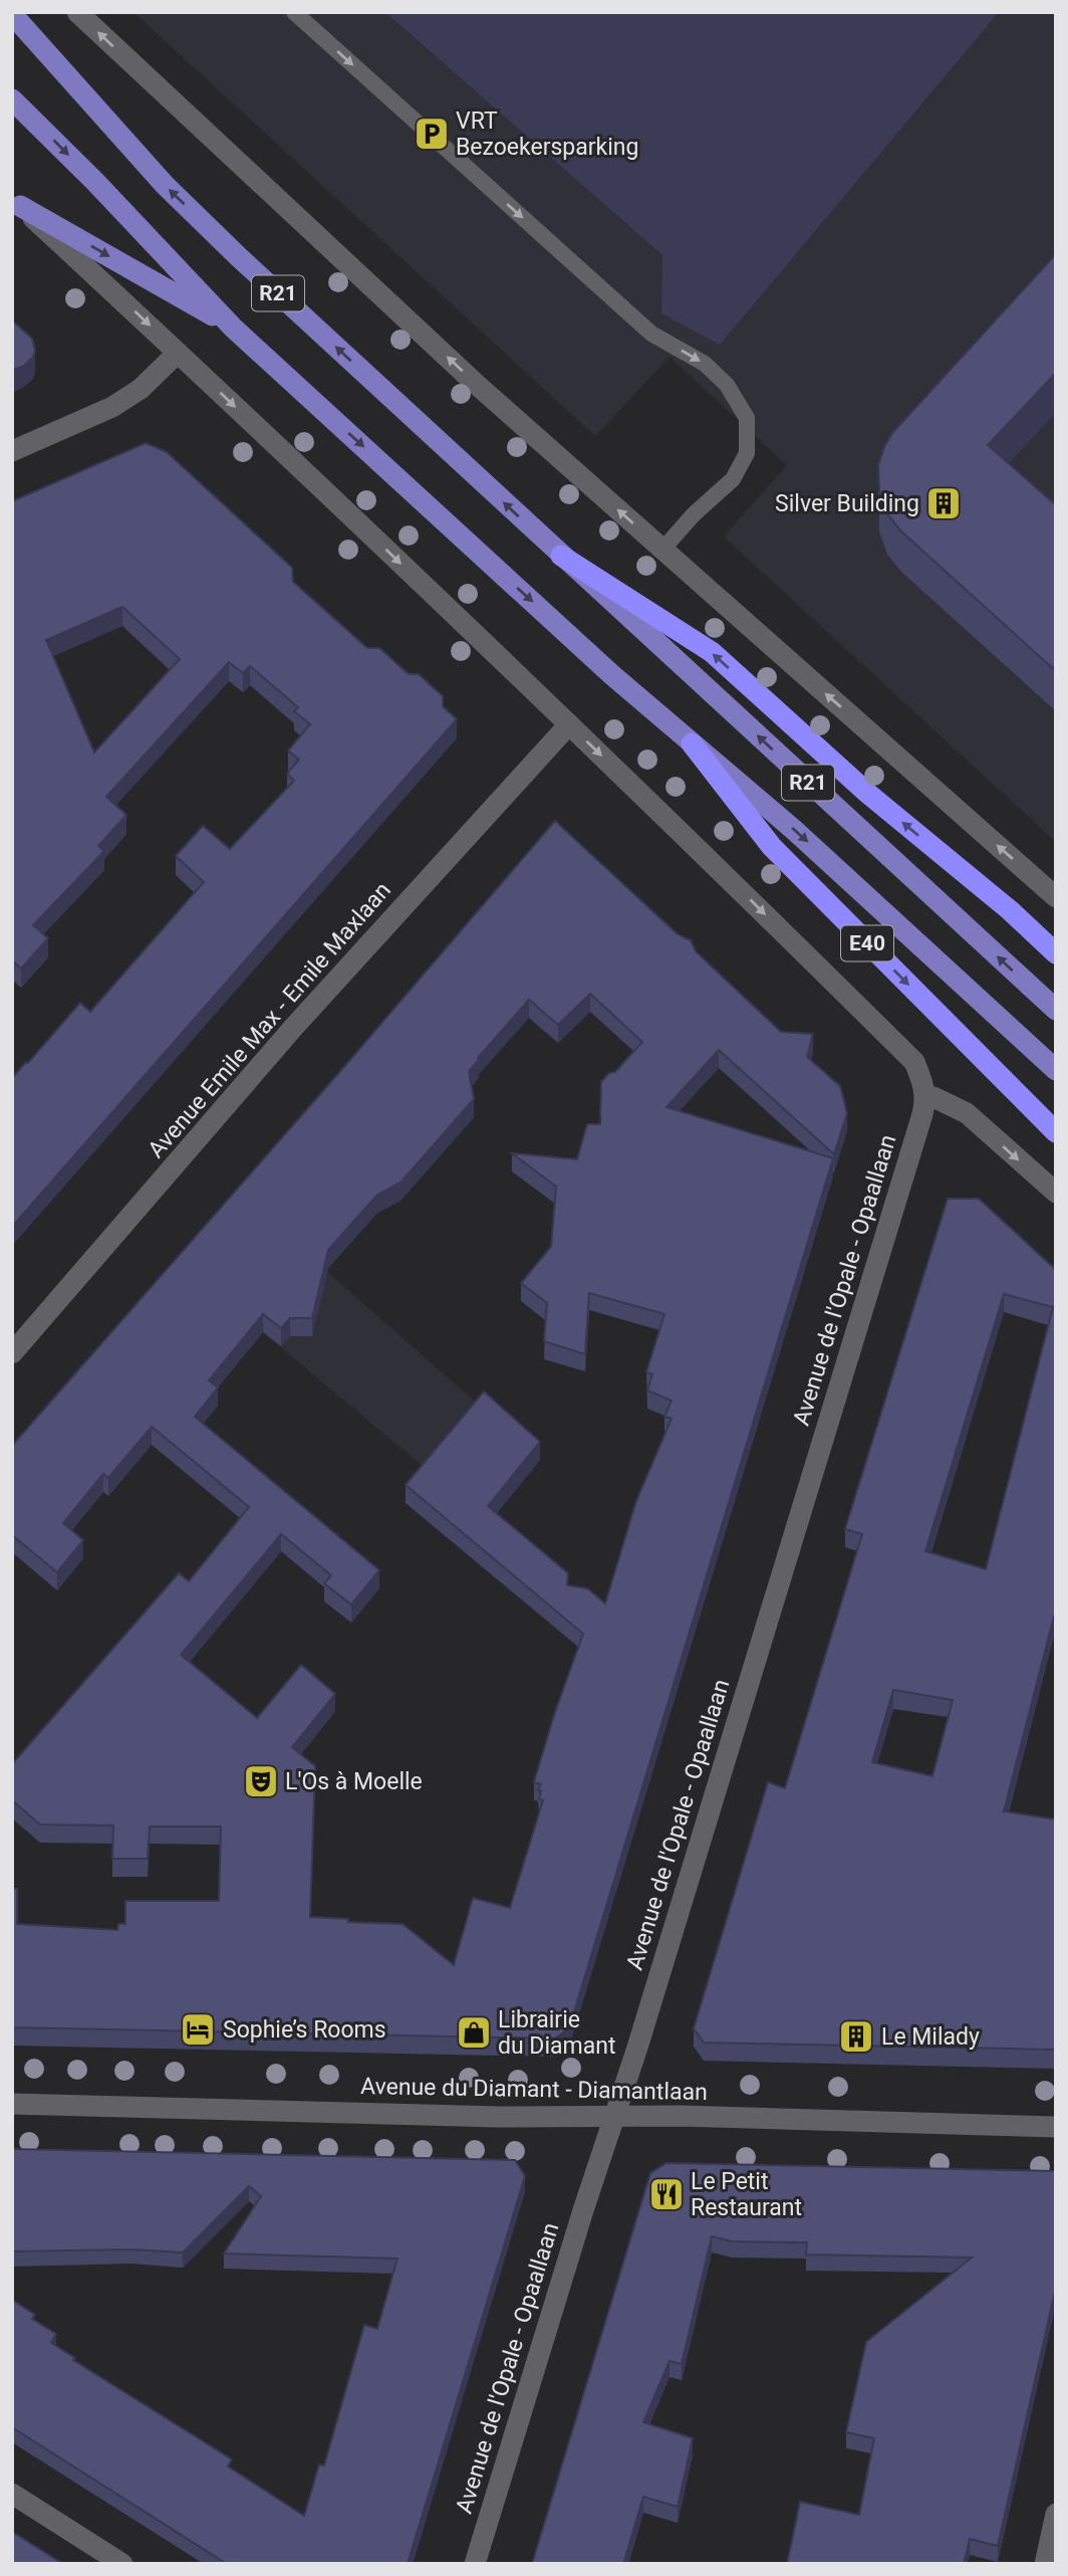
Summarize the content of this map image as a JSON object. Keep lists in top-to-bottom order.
{
  "streets": {
    "highway": ["E40"],
    "main road": ["R21"],
    "street": ["Avenue Emile Max - Emile Maxlaan", "Avenue de l'Opale - Opaallaan", "Avenue du Diamant - Diamantlaan"]
  },
  "crossings": [
    ["R21", "E40"],
    ["Avenue de l'Opale - Opaallaan", "Avenue du Diamant - Diamantlaan"]
  ],
  "places": {
    "parking": ["VRT Bezoekersparking"],
    "building": ["Silver Building", "Le Milady"],
    "theatre": ["L'Os à Moelle"],
    "hotel": ["Sophie’s Rooms"],
    "shop": ["Librairie du Diamant"],
    "restaurant": ["Le Petit Restaurant"]
  }
}
